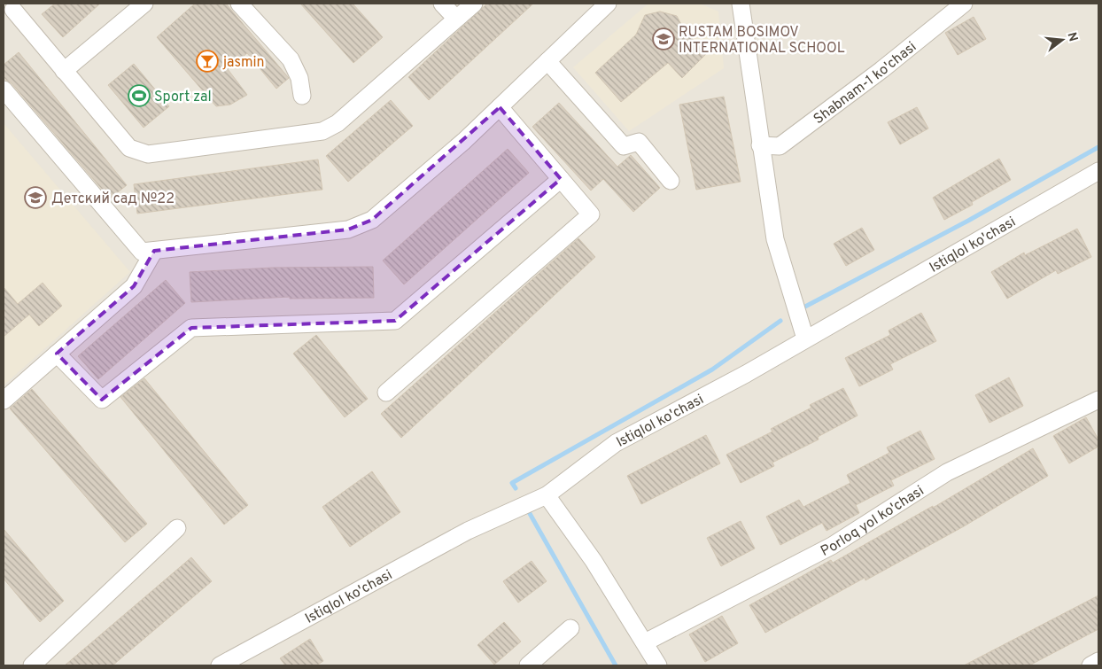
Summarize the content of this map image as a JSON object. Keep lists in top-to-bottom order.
{
  "streets": {
    "street": ["Shabnam-1 ko'chasi", "Istiqlol ko'chasi", "Porloq yol ko'chasi"]
  },
  "places": {
    "school or university": ["RUSTAM BOSIMOV INTERNATIONAL SCHOOL", "Детский сад №22"],
    "bar": ["jasmin"],
    "sports": ["Sport zal"]
  },
  "north": "right"
}
